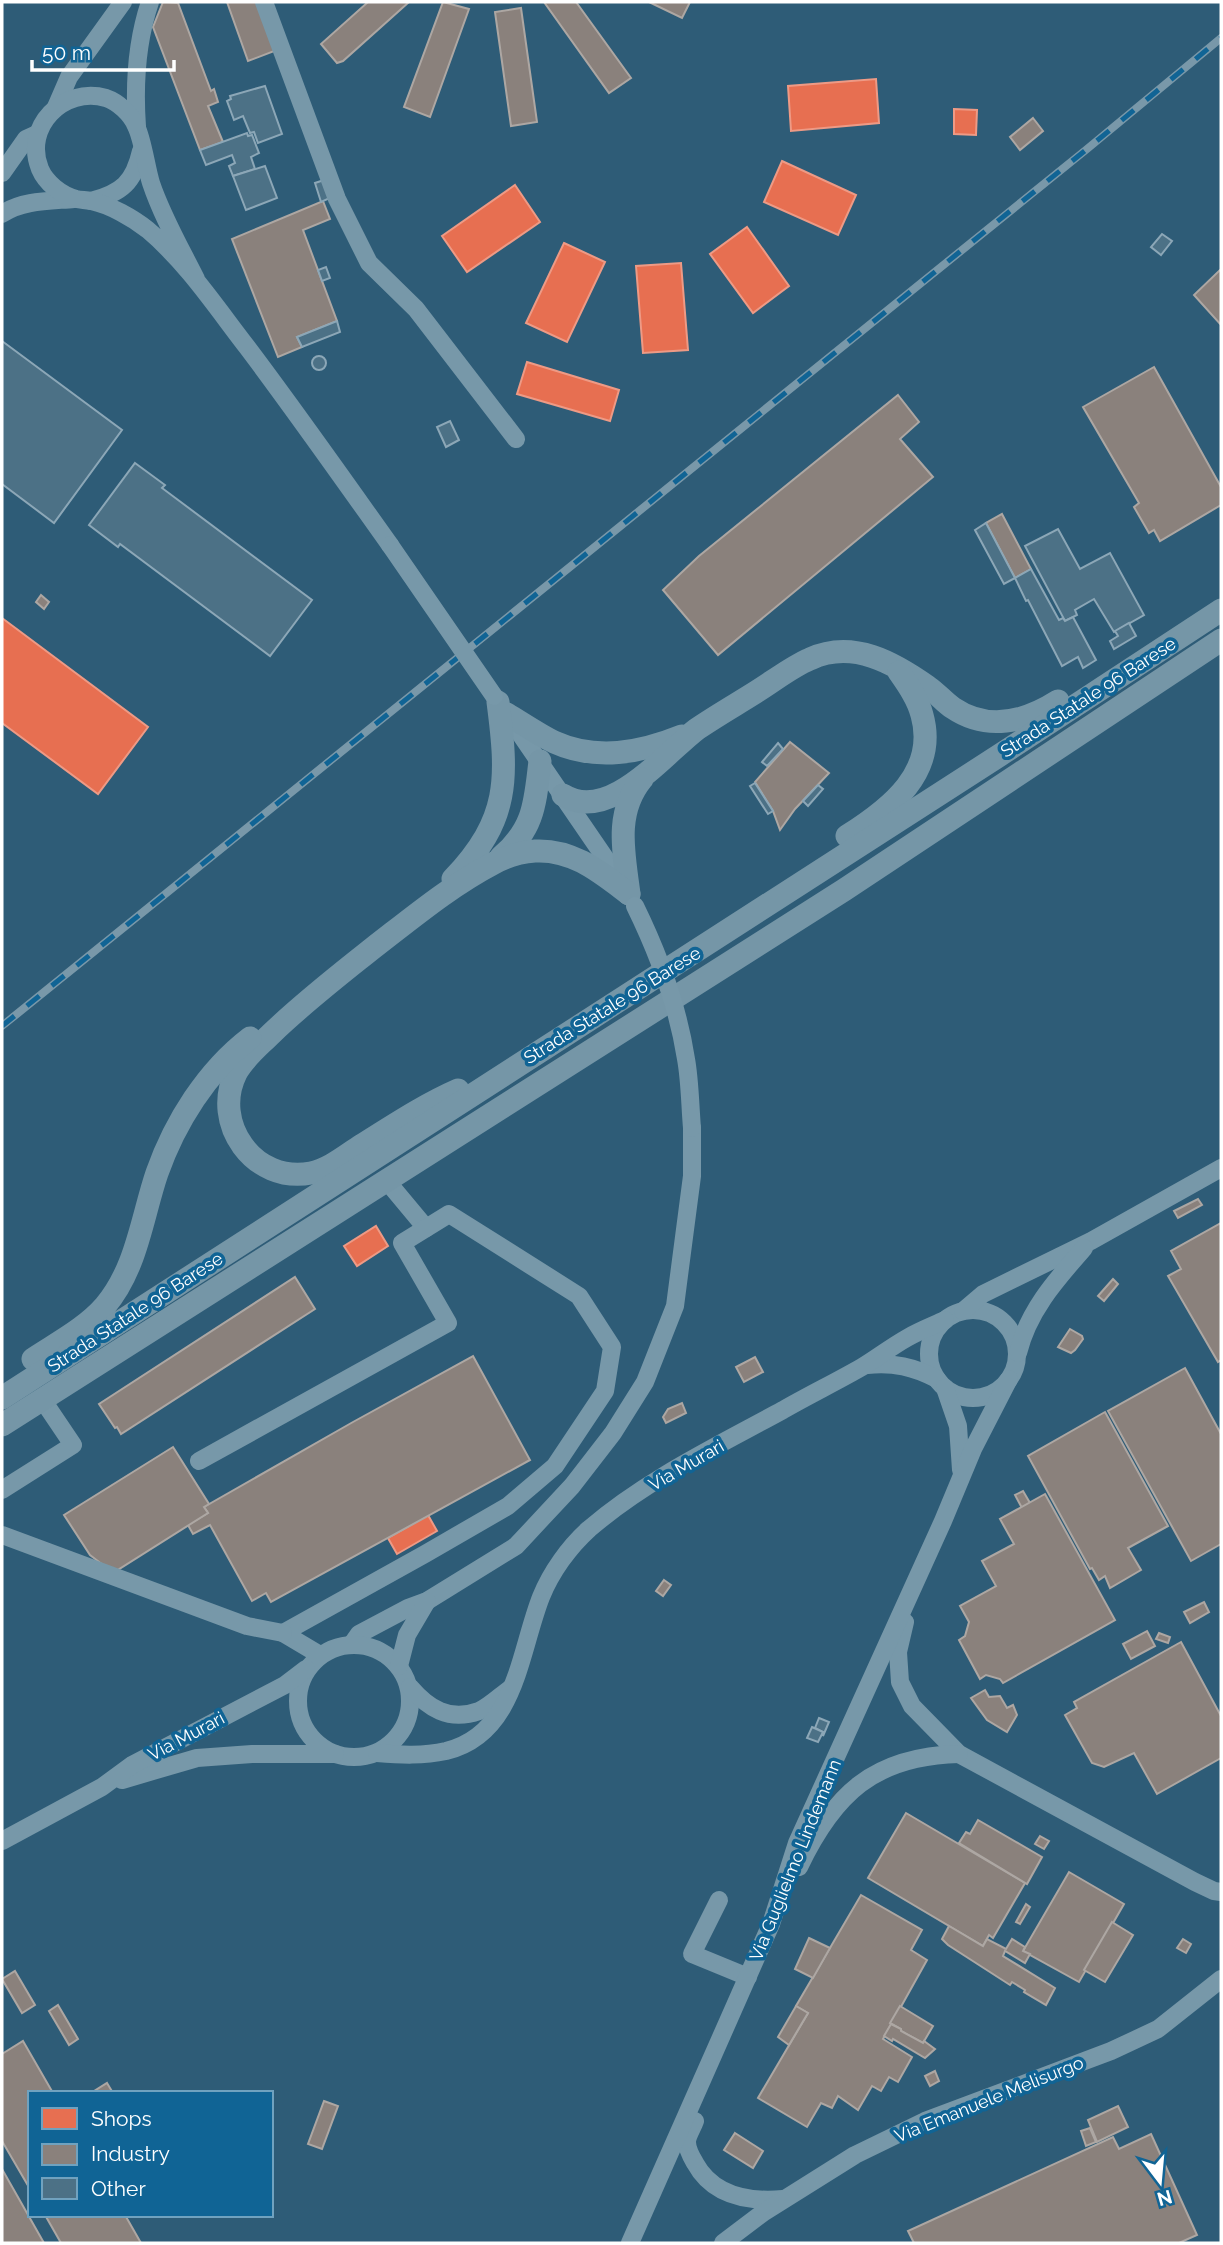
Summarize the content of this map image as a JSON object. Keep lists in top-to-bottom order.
{
  "streets": {
    "main road": ["Strada Statale 96 Barese"],
    "street": ["Via Murari", "Via Guglielmo Lindemann", "Via Emanuele Melisurgo"]
  },
  "crossings": [
    ["Via Murari", "Via Guglielmo Lindemann"]
  ],
  "legend": ["Shops", "Industry", "Other"],
  "scale_bar": "50 m",
  "north": "bottom"
}
